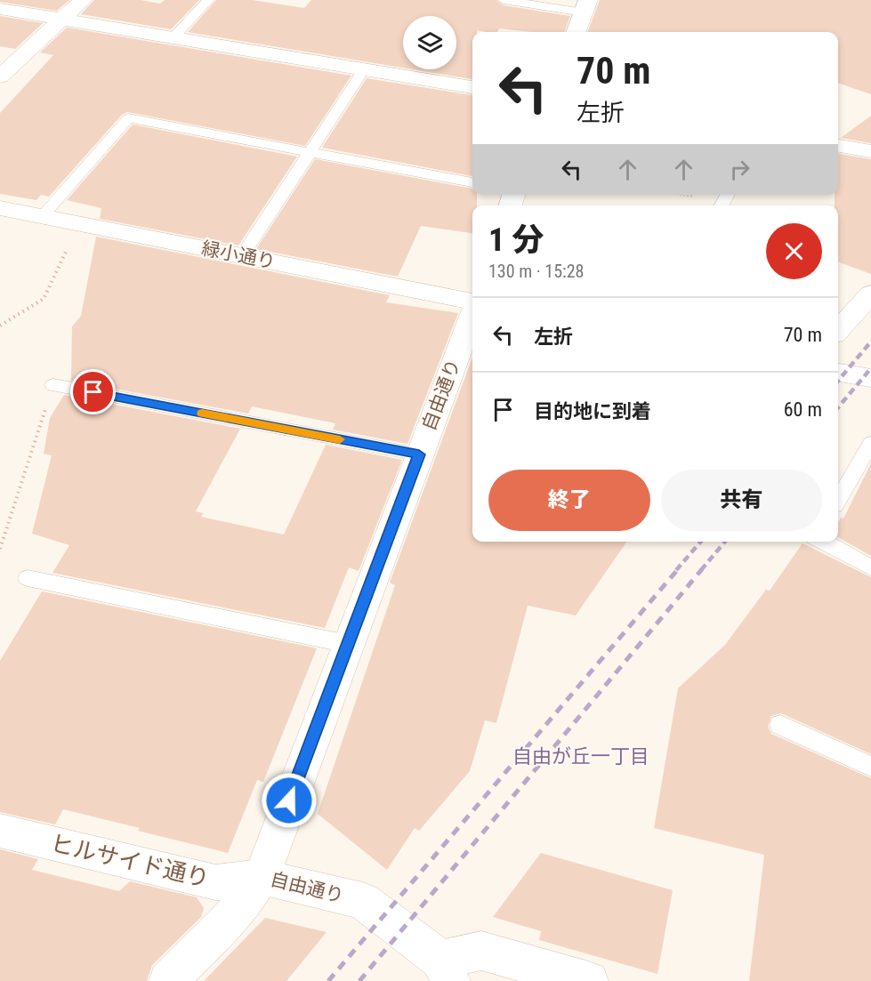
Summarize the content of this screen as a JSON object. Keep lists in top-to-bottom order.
{
  "streets": {
    "street": ["緑小通り", "自由通り", "ヒルサイド通り"]
  },
  "crossings": [
    ["自由通り", "ヒルサイド通り"]
  ],
  "districts": ["自由が丘一丁目"],
  "page": {
    "turn": ["70 m", "左折"],
    "heading": ["1 分", "130 m · 15:28"],
    "list": [
      {
        "name": "左折",
        "value": "70 m"
      },
      {
        "name": "目的地に到着",
        "value": "60 m"
      }
    ],
    "buttons": ["終了", "共有"]
  }
}
